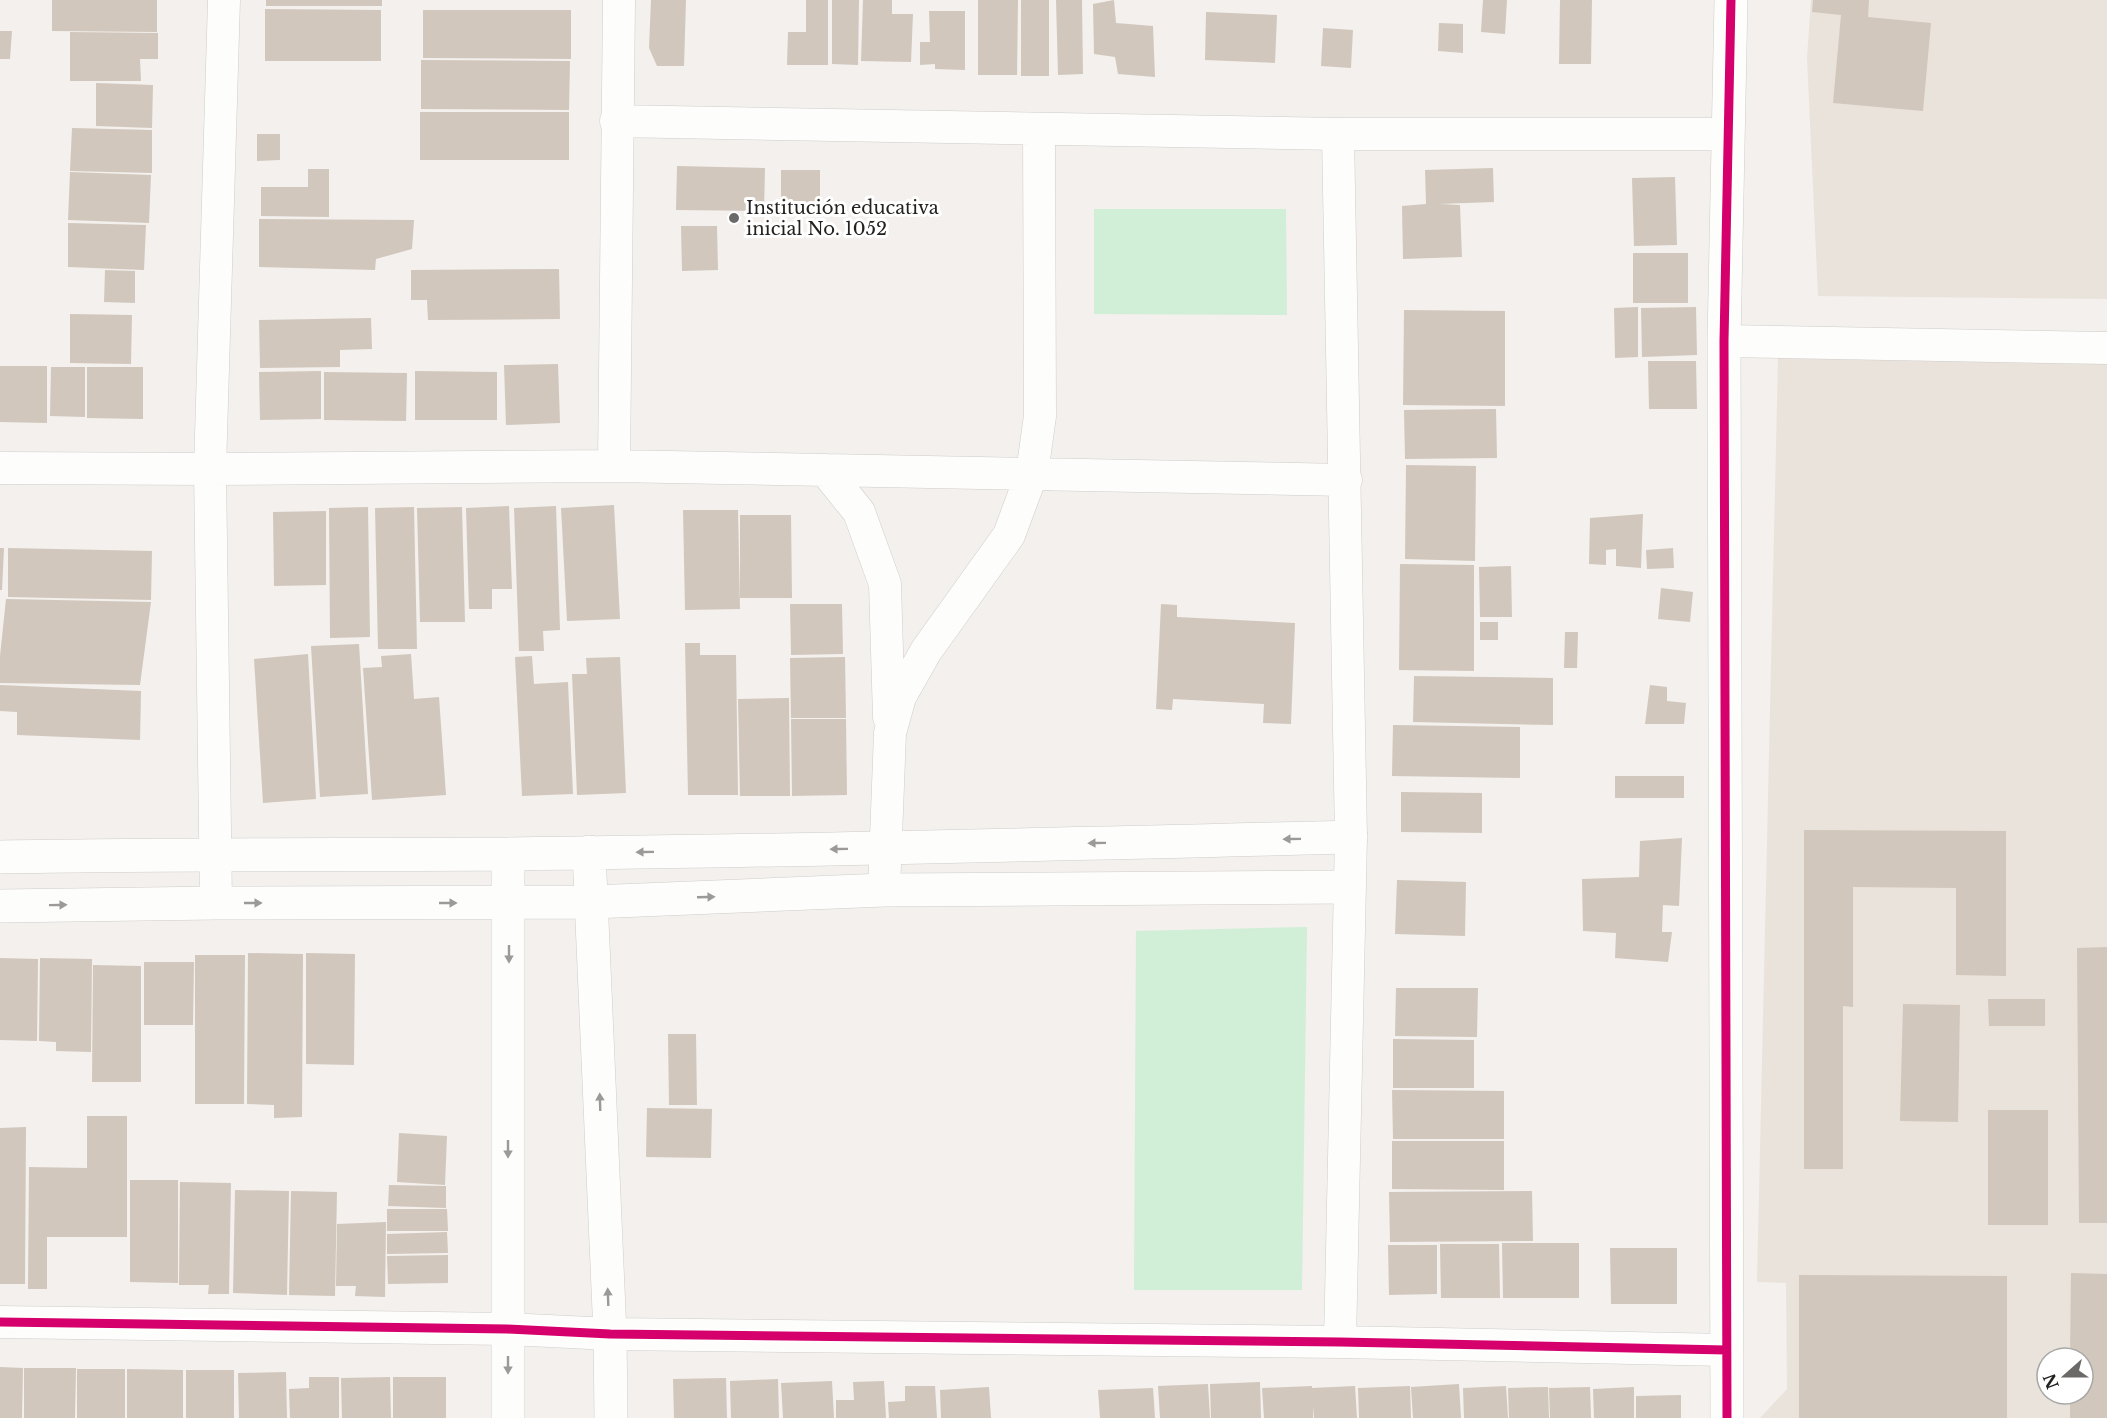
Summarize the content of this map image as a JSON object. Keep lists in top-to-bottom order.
{
  "places": ["Institución educativa inicial No. 1052"],
  "north": "left"
}
